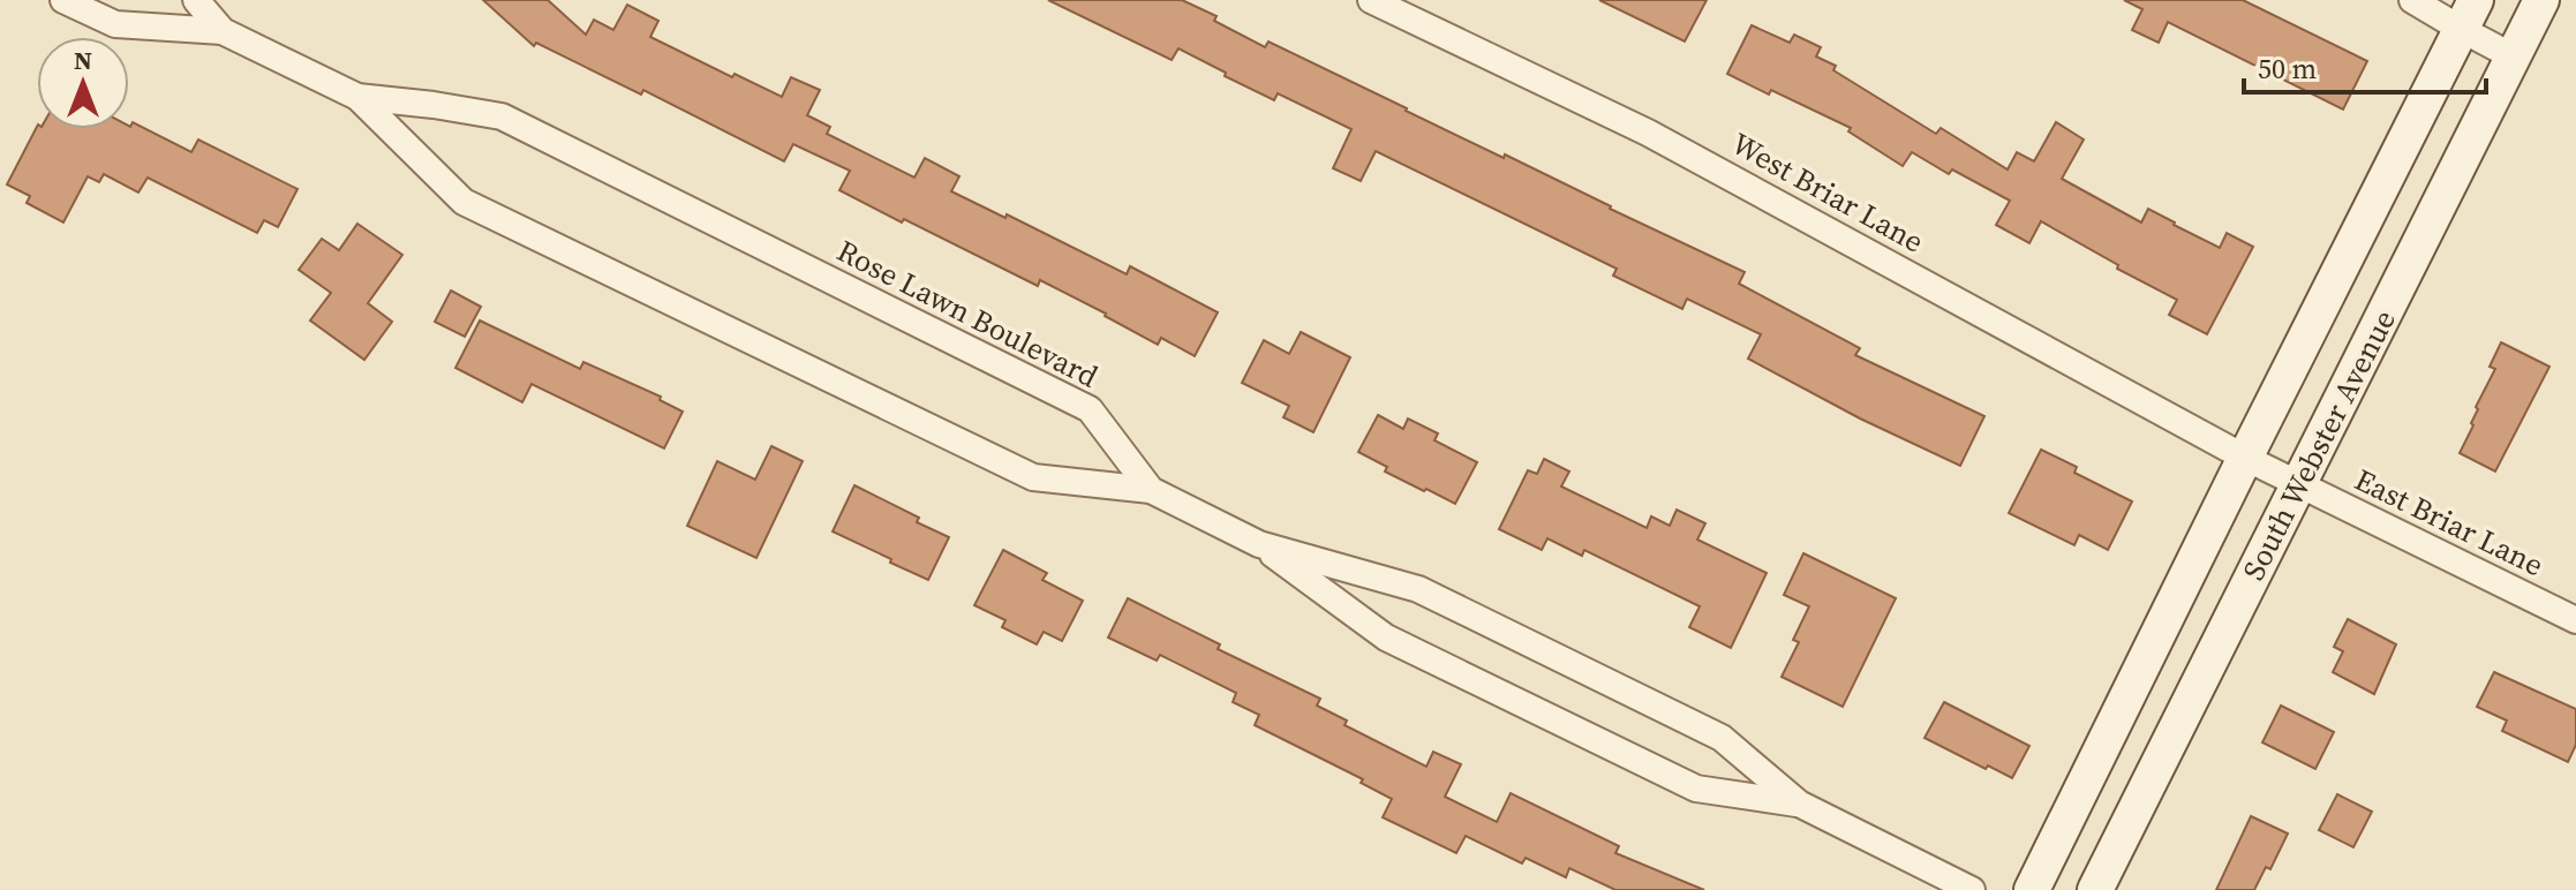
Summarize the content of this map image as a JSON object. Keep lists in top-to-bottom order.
{
  "streets": {
    "main road": ["South Webster Avenue"],
    "street": ["West Briar Lane", "Rose Lawn Boulevard", "East Briar Lane"]
  },
  "crossings": [
    ["West Briar Lane", "South Webster Avenue"],
    ["West Briar Lane", "East Briar Lane"],
    ["South Webster Avenue", "East Briar Lane"]
  ],
  "scale_bar": "50 m",
  "north": "top"
}
